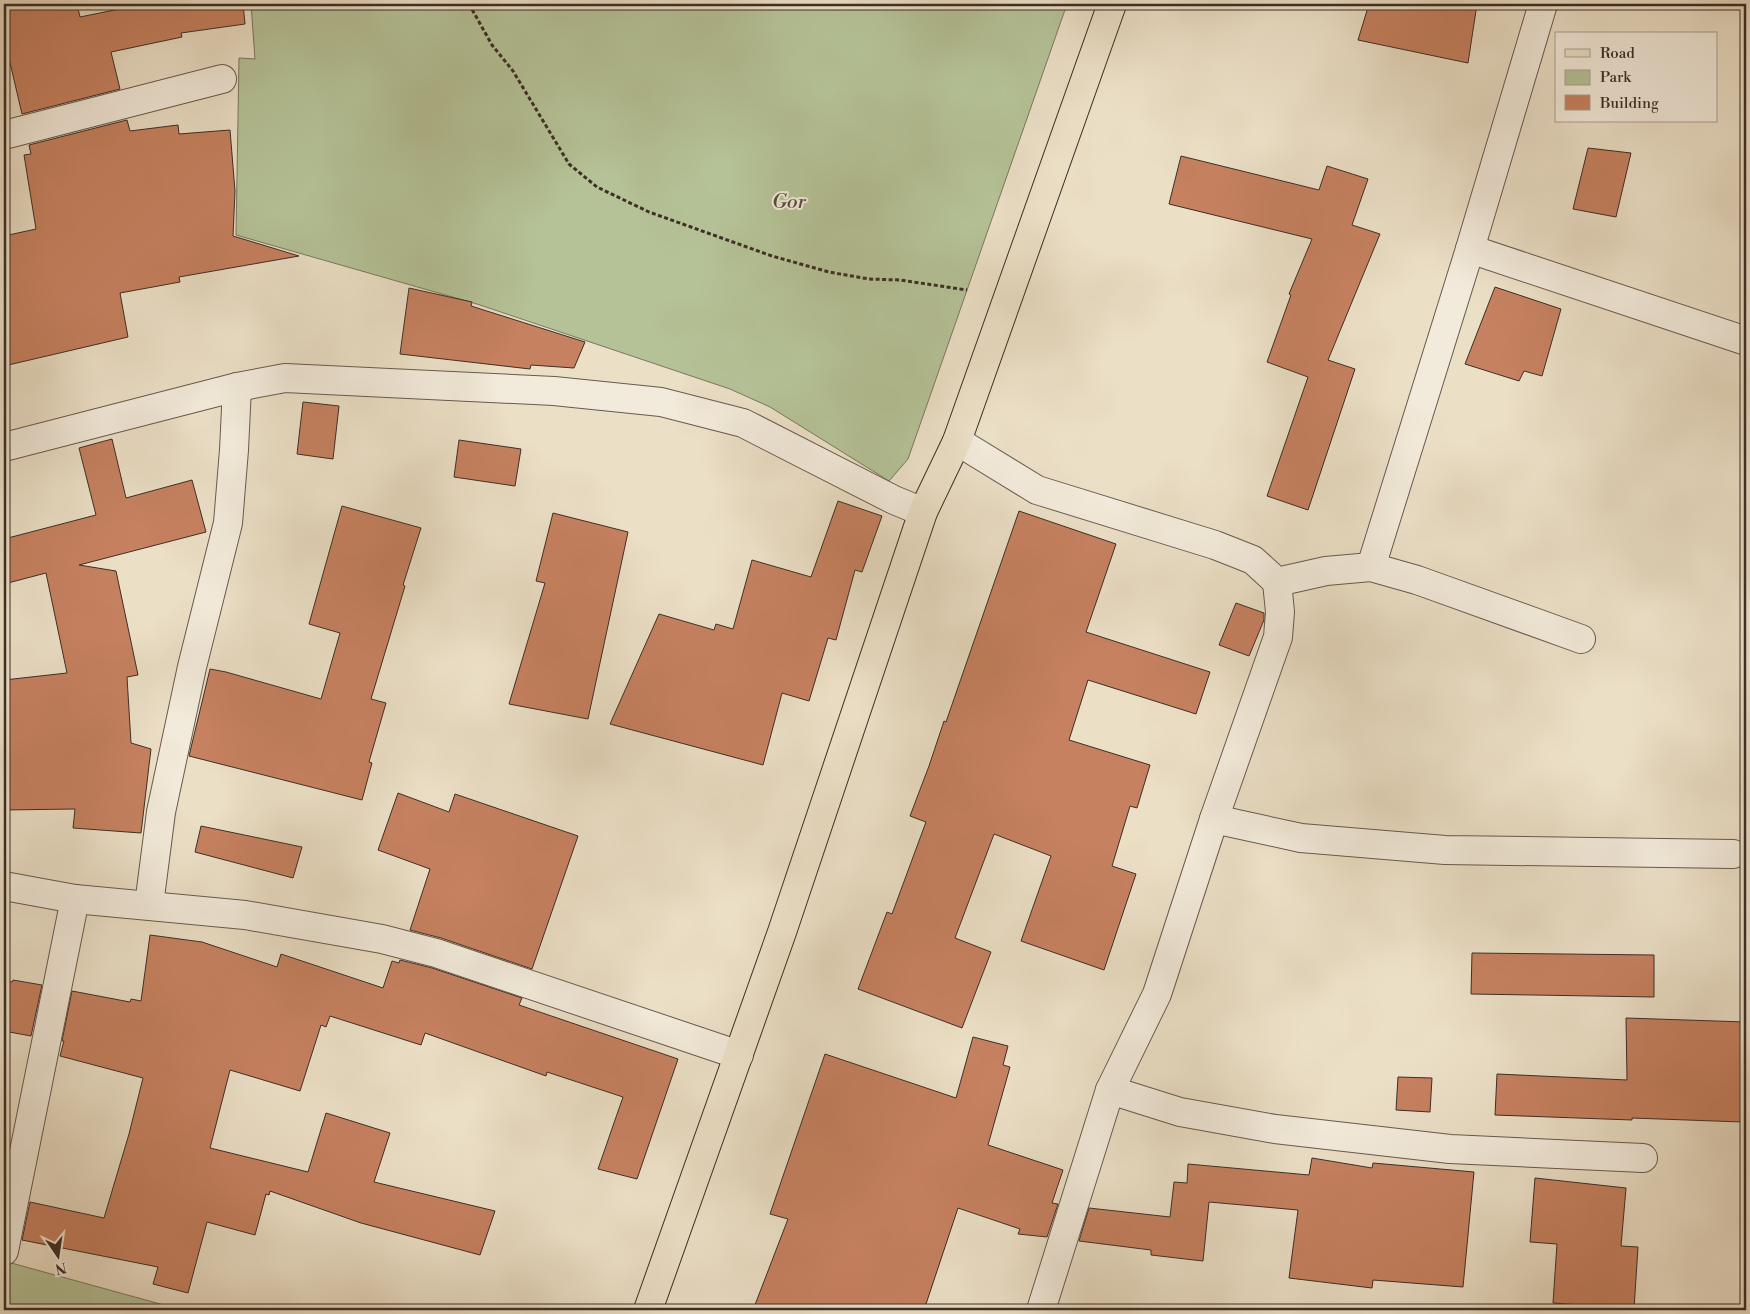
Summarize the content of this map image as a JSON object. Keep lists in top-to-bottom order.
{
  "parks": ["Gor"],
  "legend": ["Road", "Park", "Building"],
  "north": "bottom"
}
